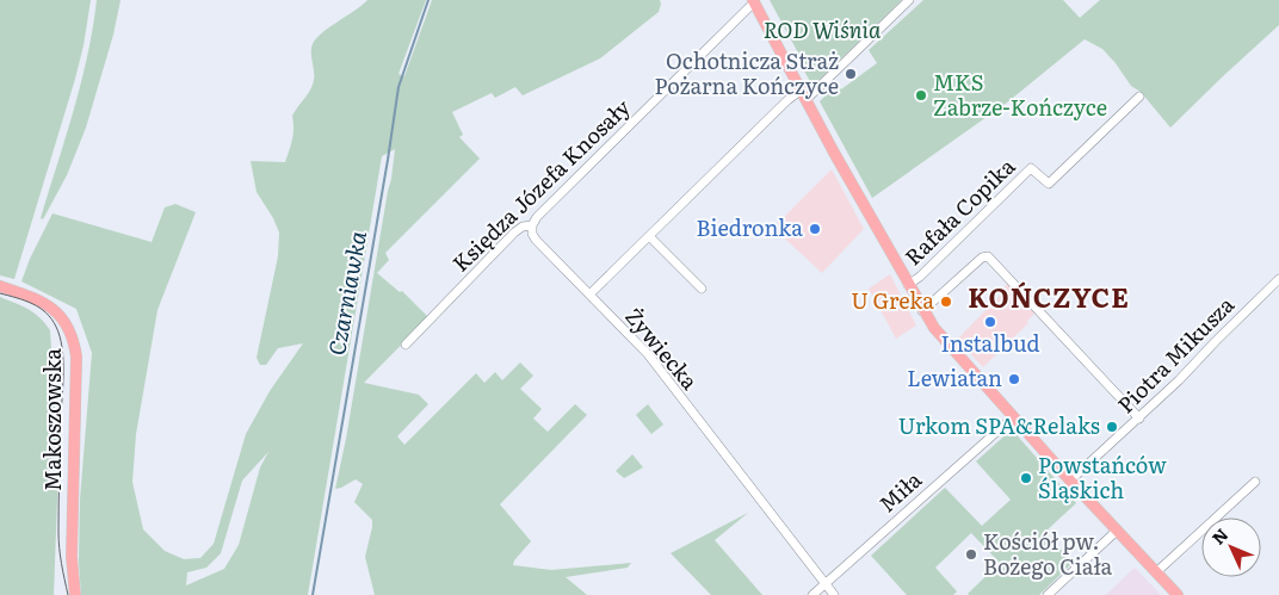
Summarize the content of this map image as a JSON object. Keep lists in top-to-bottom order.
{
  "streets": {
    "main road": ["Makoszowska"],
    "street": [
      "Księdza Józefa Knosały",
      "Rafała Copika",
      "Żywiecka",
      "Piotra Mikusza",
      "Miła"
    ]
  },
  "crossings": [
    ["Księdza Józefa Knosały", "Żywiecka"],
    ["Żywiecka", "Miła"]
  ],
  "districts": ["KOŃCZYCE"],
  "water": ["Czarniawka"],
  "parks": ["ROD Wiśnia"],
  "places": [
    "Ochotnicza Straż Pożarna Kończyce",
    "MKS Zabrze-Kończyce",
    "Biedronka",
    "U Greka",
    "Instalbud",
    "Lewiatan",
    "Urkom SPA&Relaks",
    "Powstańców Śląskich",
    "Kościół pw. Bożego Ciała"
  ],
  "north": "top left"
}
